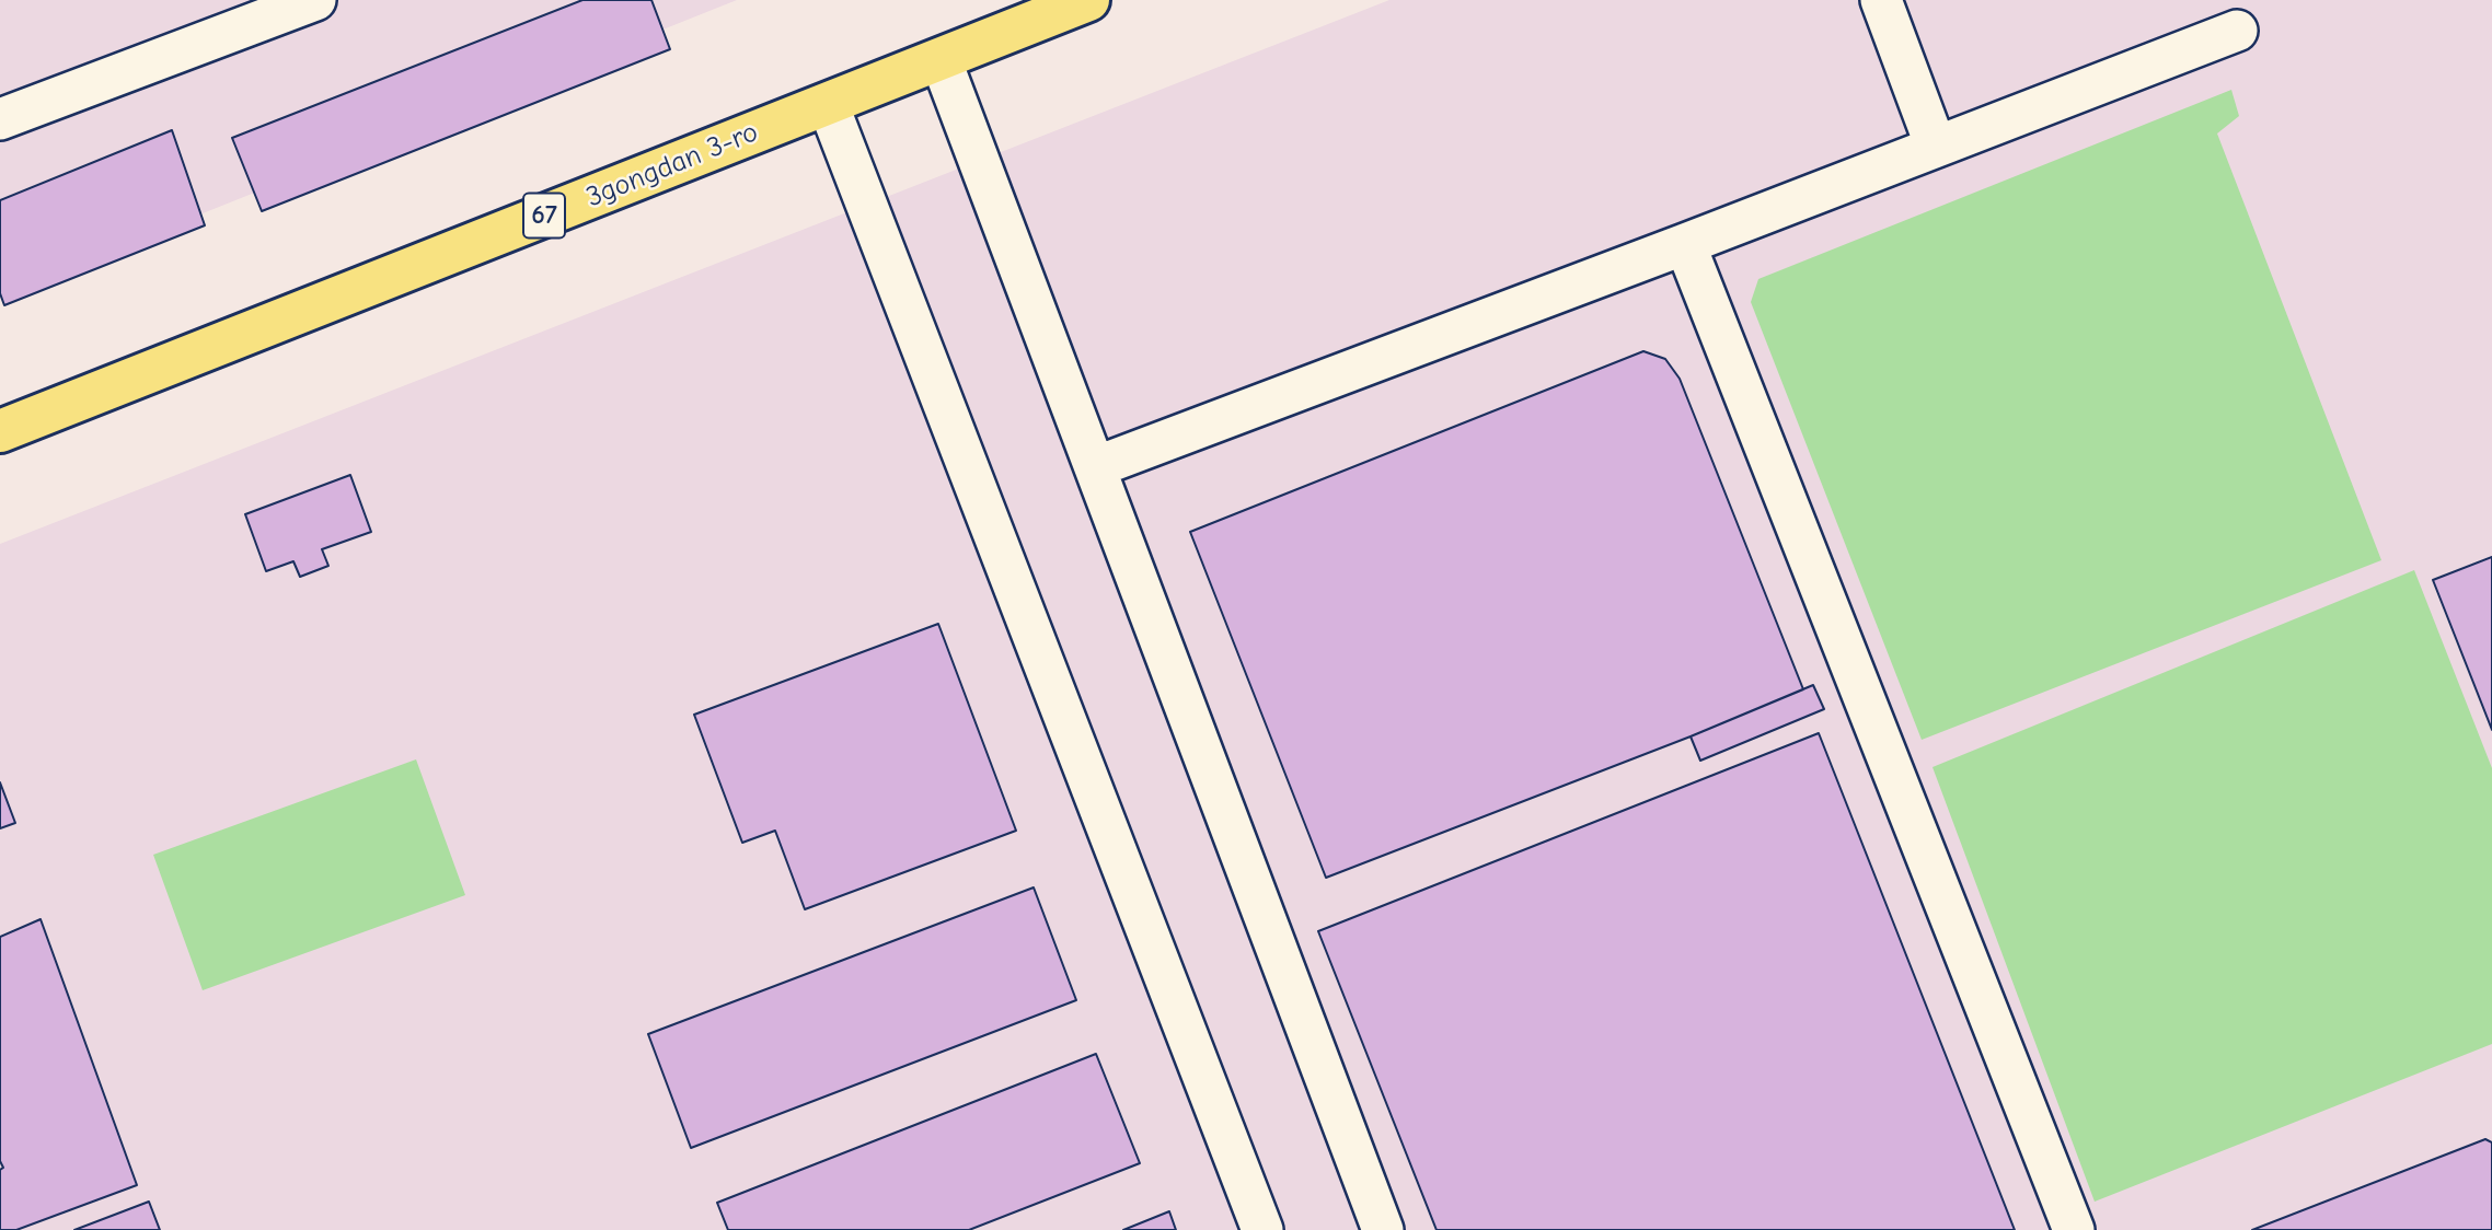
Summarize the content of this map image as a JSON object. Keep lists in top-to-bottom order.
{
  "streets": {
    "main road": ["3gongdan 3-ro", "67"]
  }
}
